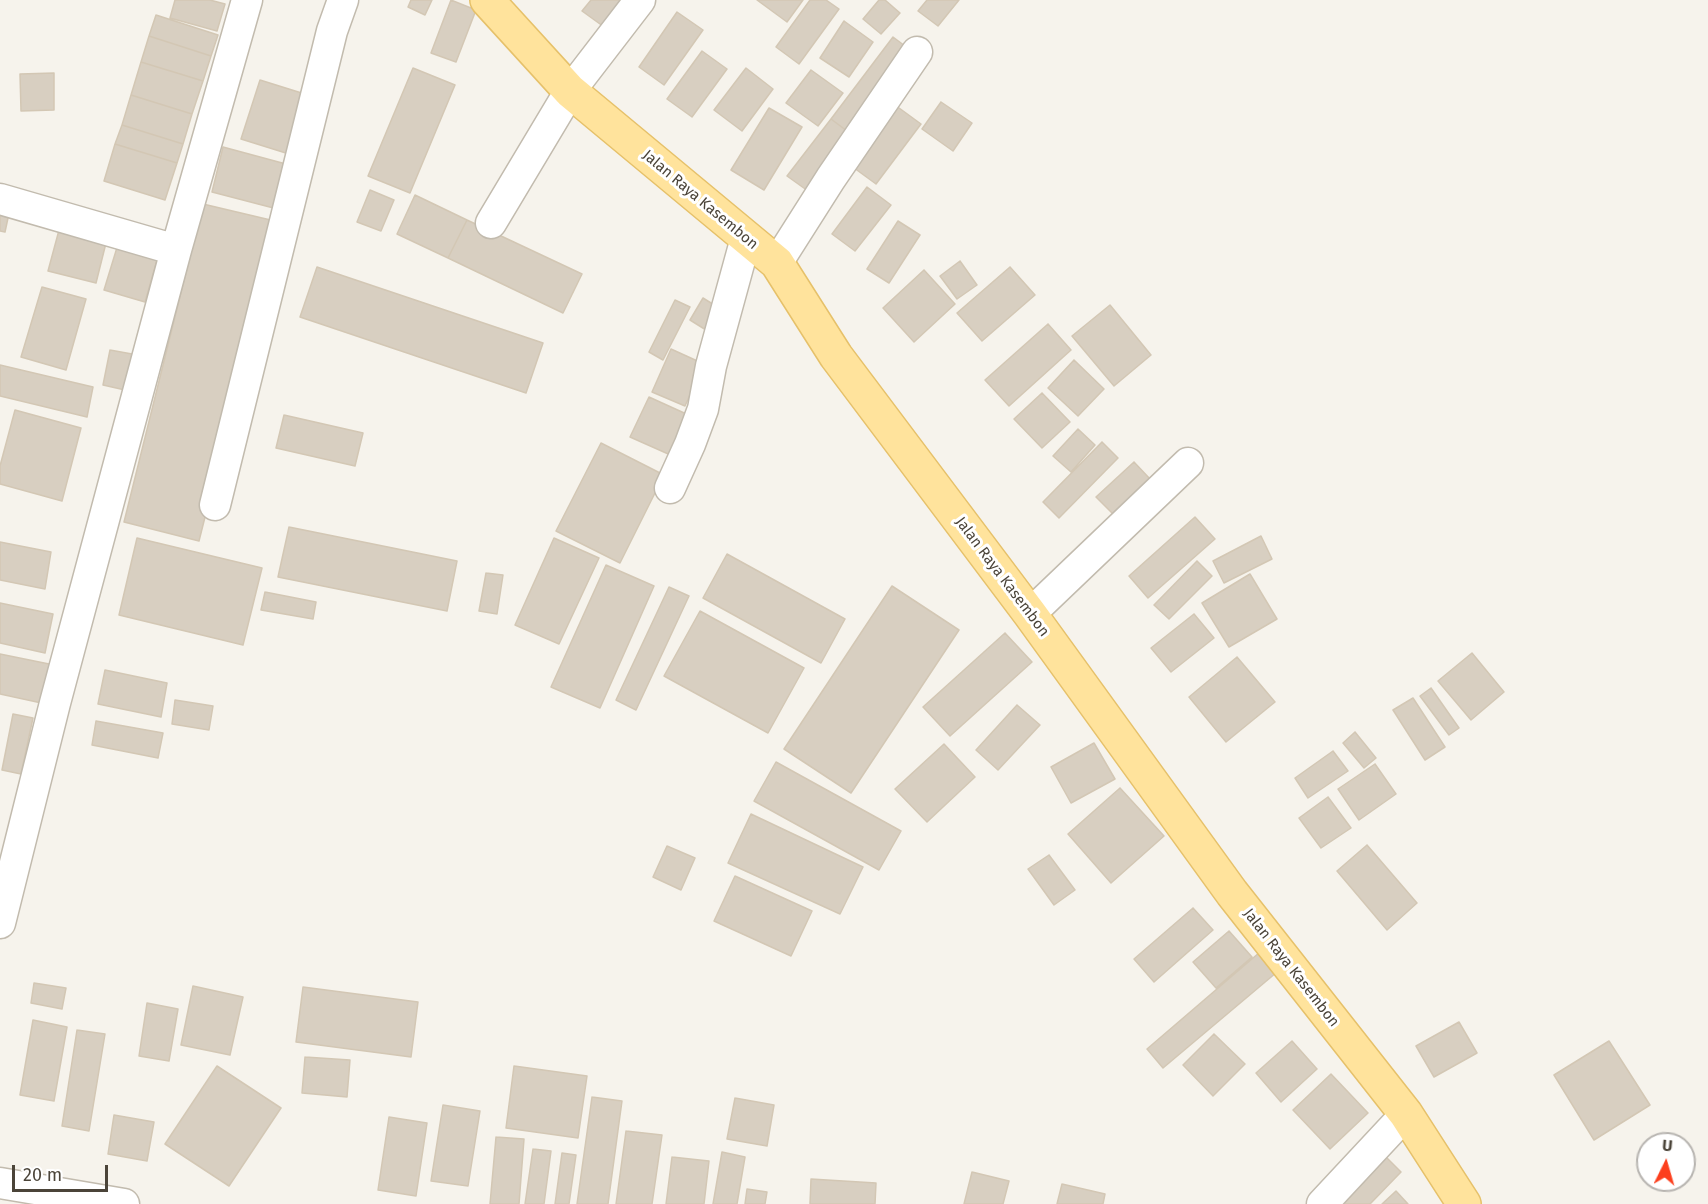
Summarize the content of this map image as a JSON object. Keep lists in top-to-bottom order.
{
  "streets": {
    "main road": ["Jalan Raya Kasembon"]
  },
  "scale_bar": "20 m",
  "north": "top"
}
